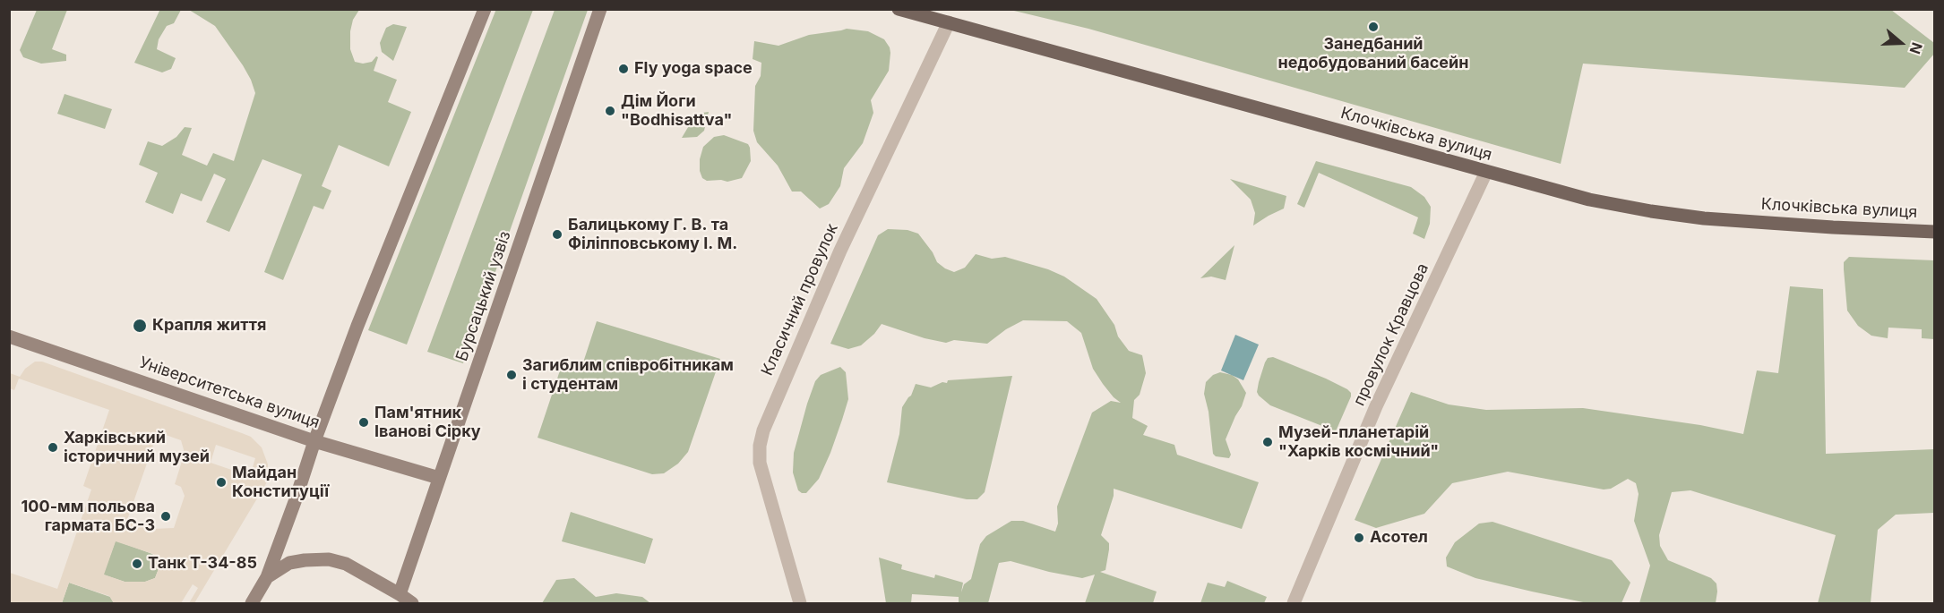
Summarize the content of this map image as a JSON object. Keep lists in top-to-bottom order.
{
  "streets": {
    "main road": ["Клочківська вулиця"],
    "street": [
      "Бурсацький узвіз",
      "Класичний провулок",
      "провулок Кравцова",
      "Університетська вулиця"
    ]
  },
  "crossings": [
    ["Клочківська вулиця", "Класичний провулок"],
    ["Клочківська вулиця", "провулок Кравцова"],
    ["Бурсацький узвіз", "Університетська вулиця"]
  ],
  "places": [
    "Занедбаний недобудований басейн",
    "Fly yoga space",
    "Дім Йоги \"Bodhisattva\"",
    "Балицькому Г. В. та Філіпповському І. М.",
    "Крапля життя",
    "Загиблим співробітникам і студентам",
    "Пам'ятник Іванові Сірку",
    "Музей-планетарій \"Харків космічний\"",
    "Харківський історичний музей",
    "Майдан Конституції",
    "100-мм польова гармата БС-3",
    "Асотел",
    "Танк Т-34-85"
  ],
  "north": "right"
}
